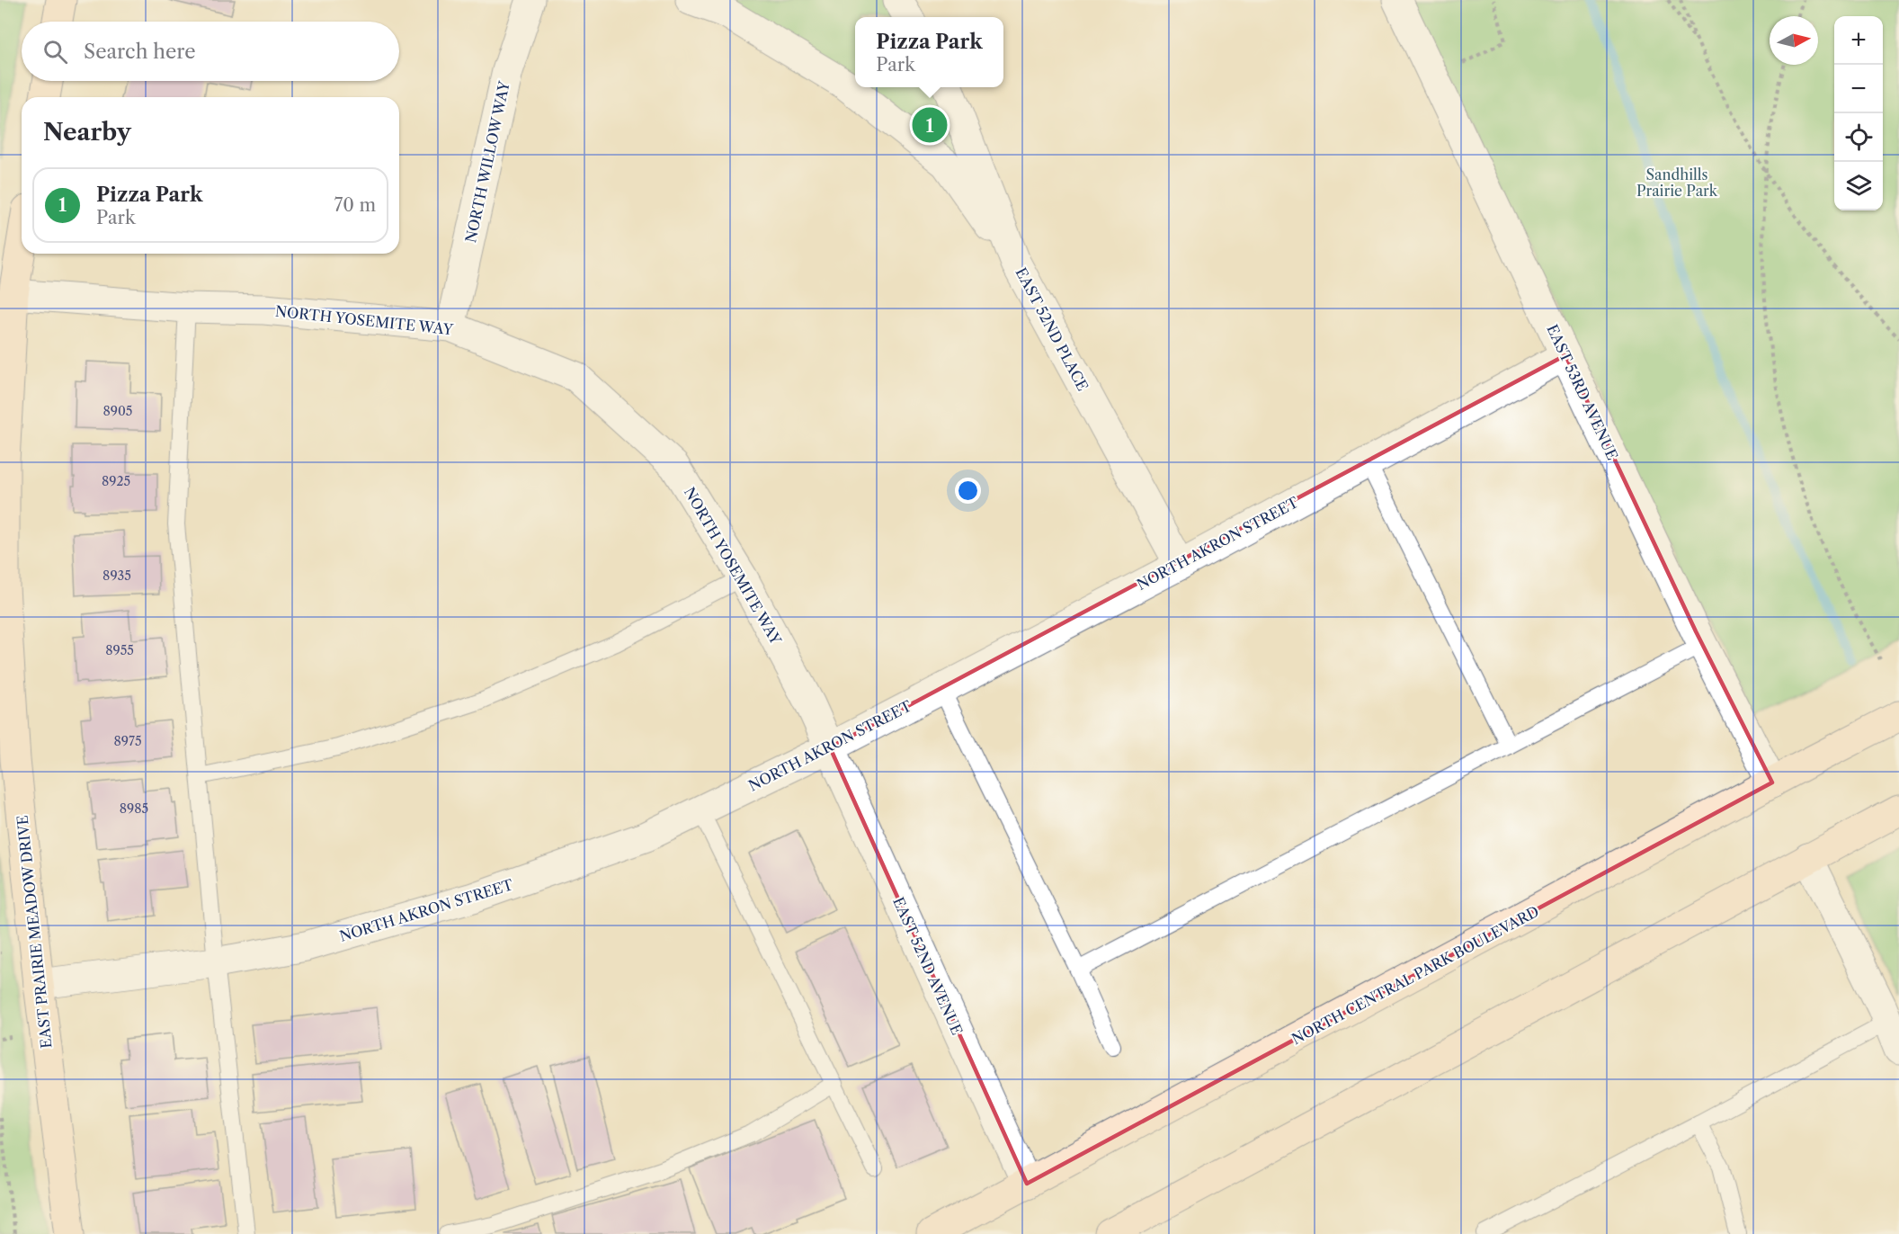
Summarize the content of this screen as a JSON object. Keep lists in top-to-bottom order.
{
  "streets": {
    "main road": ["EAST PRAIRIE MEADOW DRIVE", "NORTH CENTRAL PARK BOULEVARD"],
    "street": [
      "NORTH WILLOW WAY",
      "NORTH YOSEMITE WAY",
      "EAST 52ND PLACE",
      "EAST 53RD AVENUE",
      "NORTH AKRON STREET",
      "EAST 52ND AVENUE"
    ]
  },
  "crossings": [
    ["NORTH WILLOW WAY", "NORTH YOSEMITE WAY"],
    ["NORTH YOSEMITE WAY", "NORTH AKRON STREET"],
    ["NORTH YOSEMITE WAY", "EAST PRAIRIE MEADOW DRIVE"],
    ["NORTH YOSEMITE WAY", "EAST 52ND AVENUE"],
    ["EAST 52ND PLACE", "NORTH AKRON STREET"],
    ["EAST 53RD AVENUE", "NORTH AKRON STREET"],
    ["EAST 53RD AVENUE", "NORTH CENTRAL PARK BOULEVARD"],
    ["NORTH AKRON STREET", "EAST PRAIRIE MEADOW DRIVE"],
    ["NORTH AKRON STREET", "EAST 52ND AVENUE"],
    ["EAST 52ND AVENUE", "NORTH CENTRAL PARK BOULEVARD"]
  ],
  "parks": ["Sandhills Prairie Park"],
  "house_numbers": [
    "8905",
    "8925",
    "8935",
    "8955",
    "8975",
    "8985"
  ],
  "north": "right",
  "page": {
    "map_buttons": ["+", "−"],
    "popup": ["Pizza Park", "Park"],
    "search": "Search here",
    "heading": "Nearby",
    "pins": "1",
    "list": [
      {
        "mark": "1",
        "name": "Pizza Park",
        "note": "Park",
        "value": "70 m"
      }
    ]
  }
}
